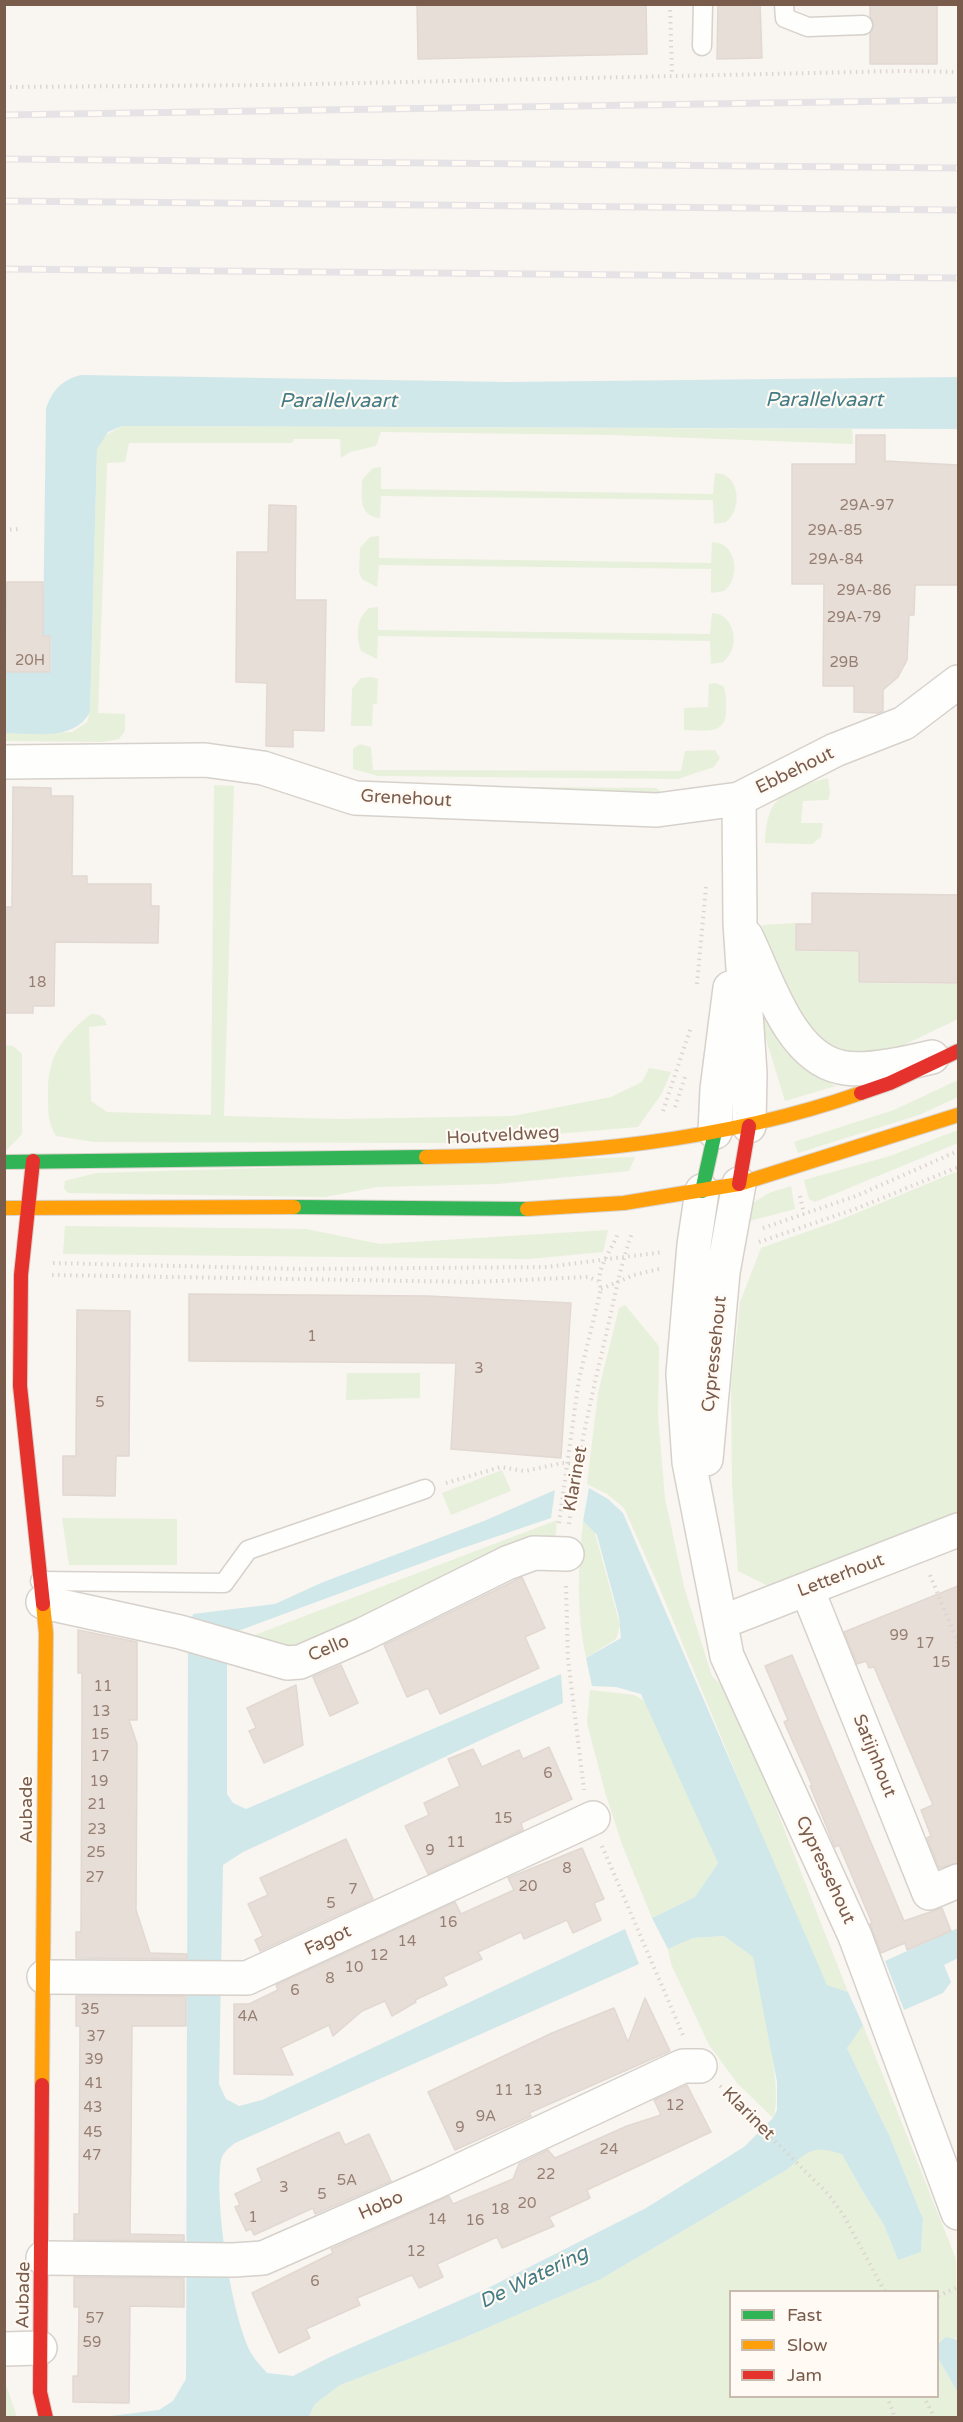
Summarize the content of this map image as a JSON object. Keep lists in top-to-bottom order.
{
  "streets": {
    "street": [
      "Ebbehout",
      "Grenehout",
      "Houtveldweg",
      "Cypressehout",
      "Letterhout",
      "Cello",
      "Satijnhout",
      "Aubade",
      "Fagot",
      "Hobo"
    ],
    "path": ["Klarinet"]
  },
  "crossings": [
    ["Ebbehout", "Grenehout"],
    ["Ebbehout", "Houtveldweg"],
    ["Ebbehout", "Cypressehout"],
    ["Cypressehout", "Letterhout"],
    ["Klarinet", "Cello"],
    ["Klarinet", "Hobo"],
    ["Letterhout", "Satijnhout"],
    ["Cello", "Aubade"],
    ["Aubade", "Fagot"],
    ["Aubade", "Hobo"]
  ],
  "water": ["Parallelvaart", "De Watering"],
  "house_numbers": [
    "29A-97",
    "29A-85",
    "29A-84",
    "29A-86",
    "29A-79",
    "20H",
    "29B",
    "18",
    "1",
    "3",
    "5",
    "99",
    "17",
    "15",
    "11",
    "13",
    "15",
    "17",
    "6",
    "19",
    "21",
    "15",
    "23",
    "11",
    "9",
    "25",
    "8",
    "27",
    "20",
    "7",
    "5",
    "16",
    "14",
    "12",
    "10",
    "8",
    "6",
    "35",
    "4A",
    "37",
    "39",
    "41",
    "11",
    "13",
    "12",
    "43",
    "9A",
    "9",
    "45",
    "24",
    "47",
    "22",
    "5A",
    "3",
    "5",
    "20",
    "18",
    "1",
    "14",
    "16",
    "12",
    "6",
    "57",
    "59"
  ],
  "legend": ["Fast", "Slow", "Jam"]
}
